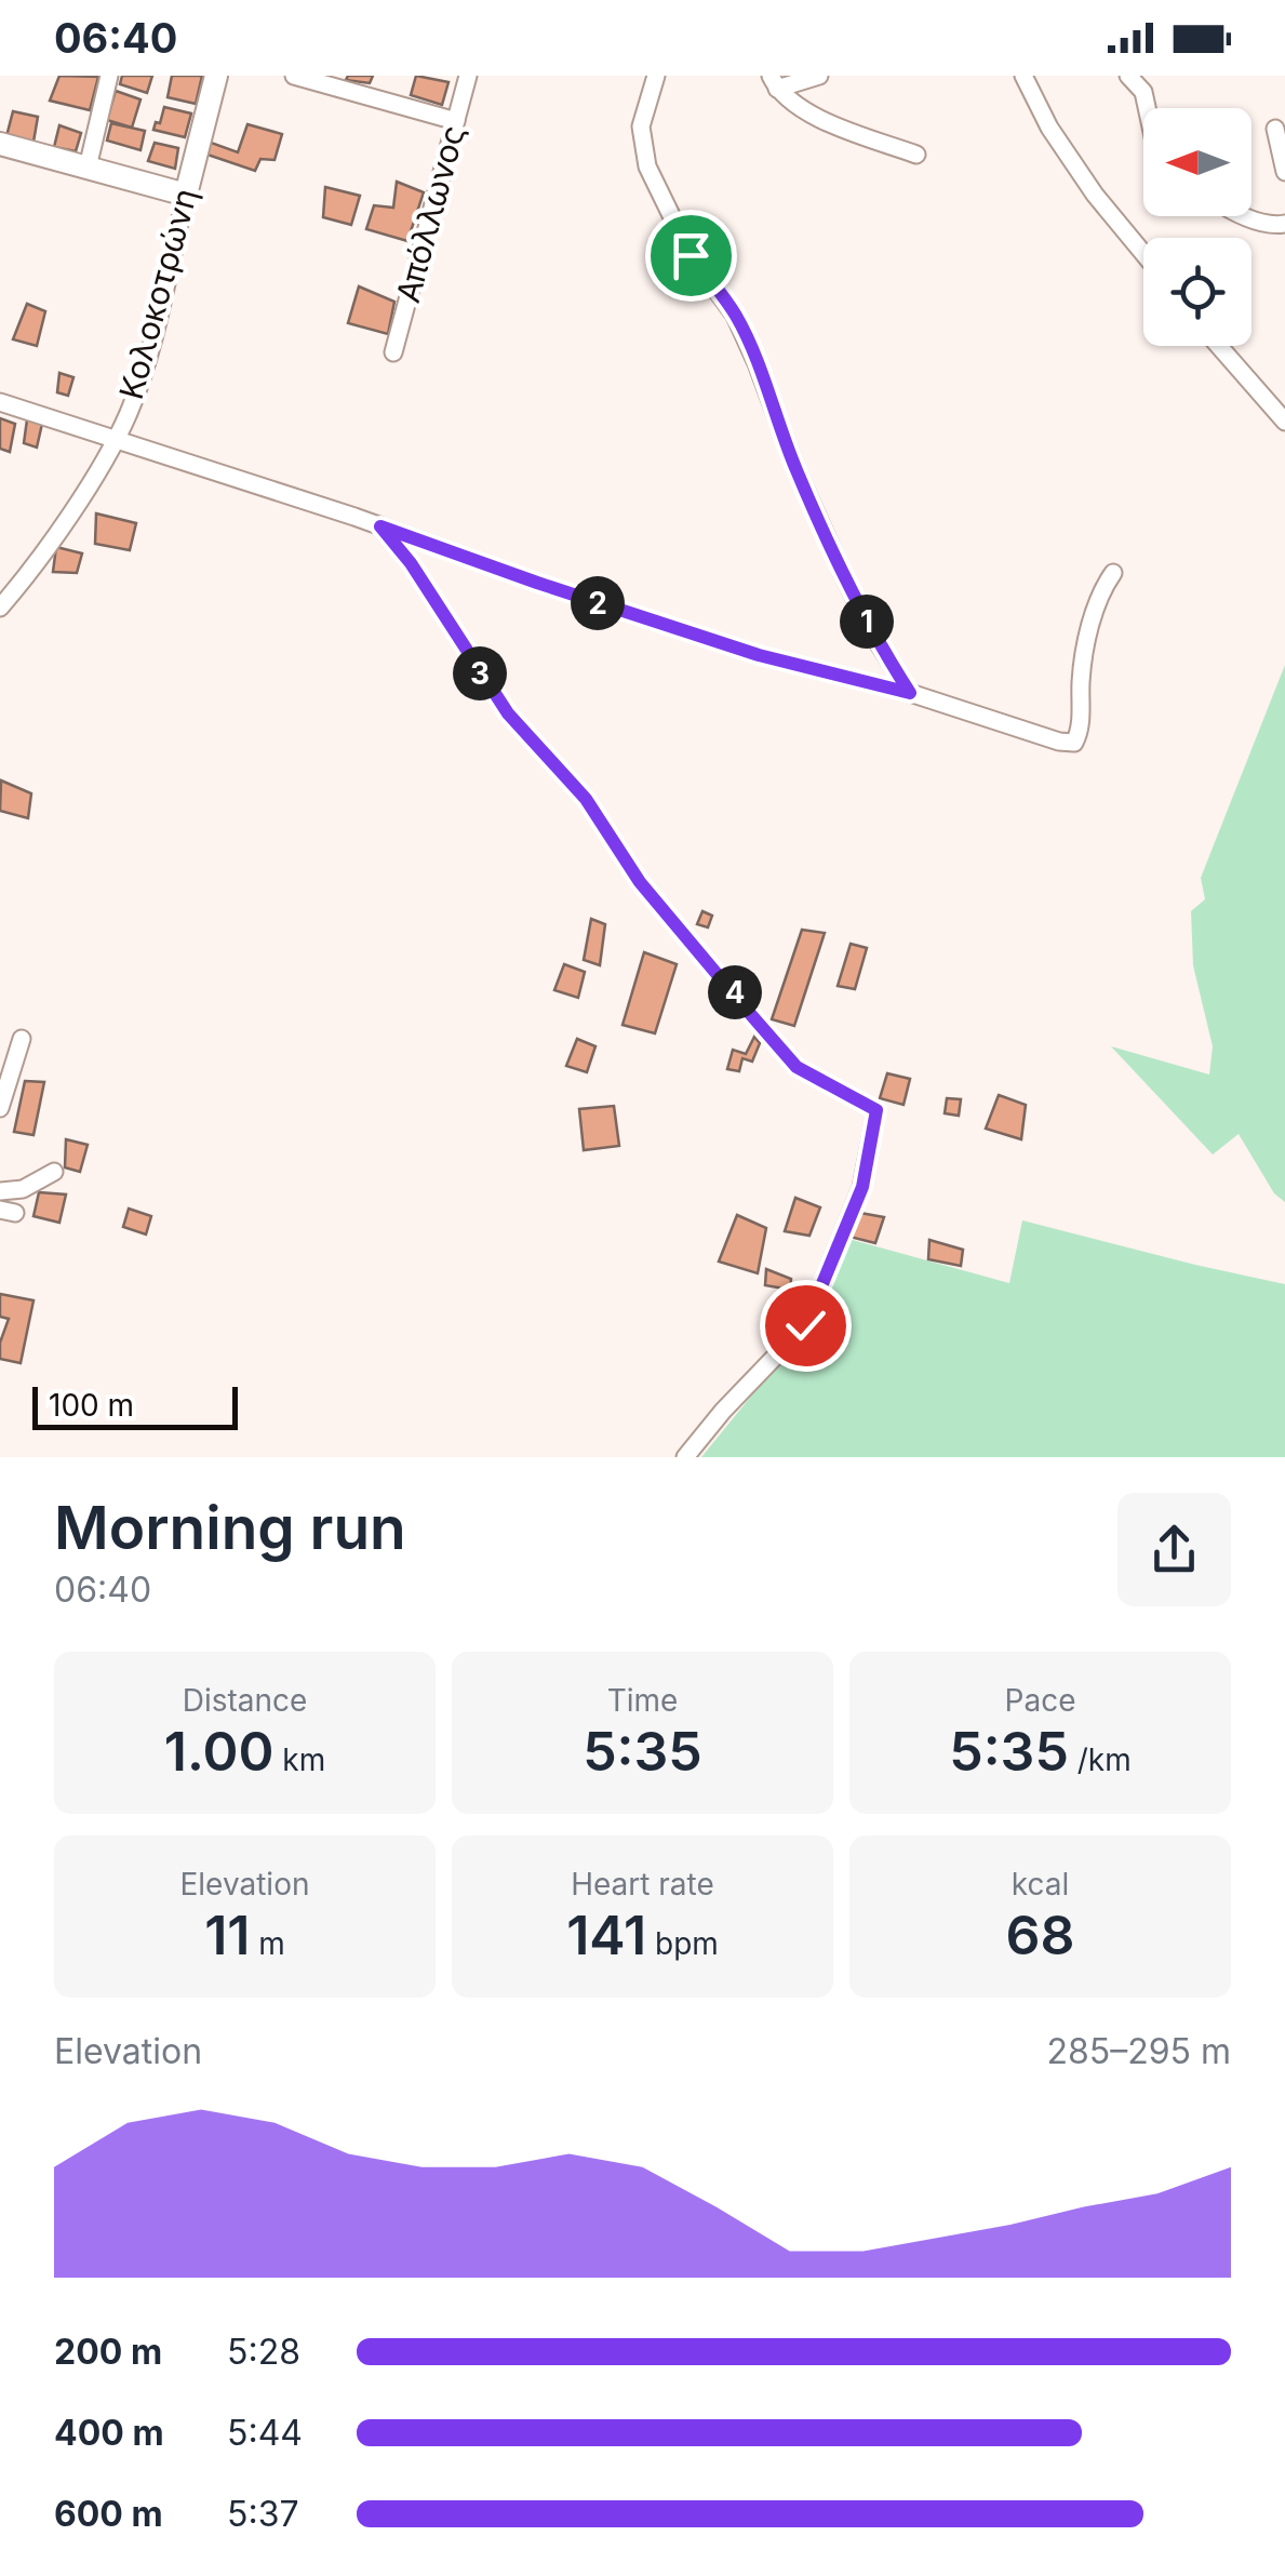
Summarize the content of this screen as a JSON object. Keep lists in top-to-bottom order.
{
  "streets": {
    "street": ["Απόλλωνος", "Κολοκοτρώνη"]
  },
  "scale_bar": "100 m",
  "north": "left",
  "page": {
    "status": "06:40",
    "pins": [
      "2",
      "1",
      "3",
      "4"
    ],
    "scale": "100 m",
    "heading": ["Morning run", "06:40"],
    "stats": [
      ["Distance", "1.00 km"],
      ["Time", "5:35"],
      ["Pace", "5:35 /km"],
      ["Elevation", "11 m"],
      ["Heart rate", "141 bpm"],
      ["kcal", "68"]
    ],
    "chart": ["Elevation", "285–295 m"],
    "list": [
      {
        "name": "200 m",
        "note": "5:28"
      },
      {
        "name": "400 m",
        "note": "5:44"
      },
      {
        "name": "600 m",
        "note": "5:37"
      }
    ]
  }
}
